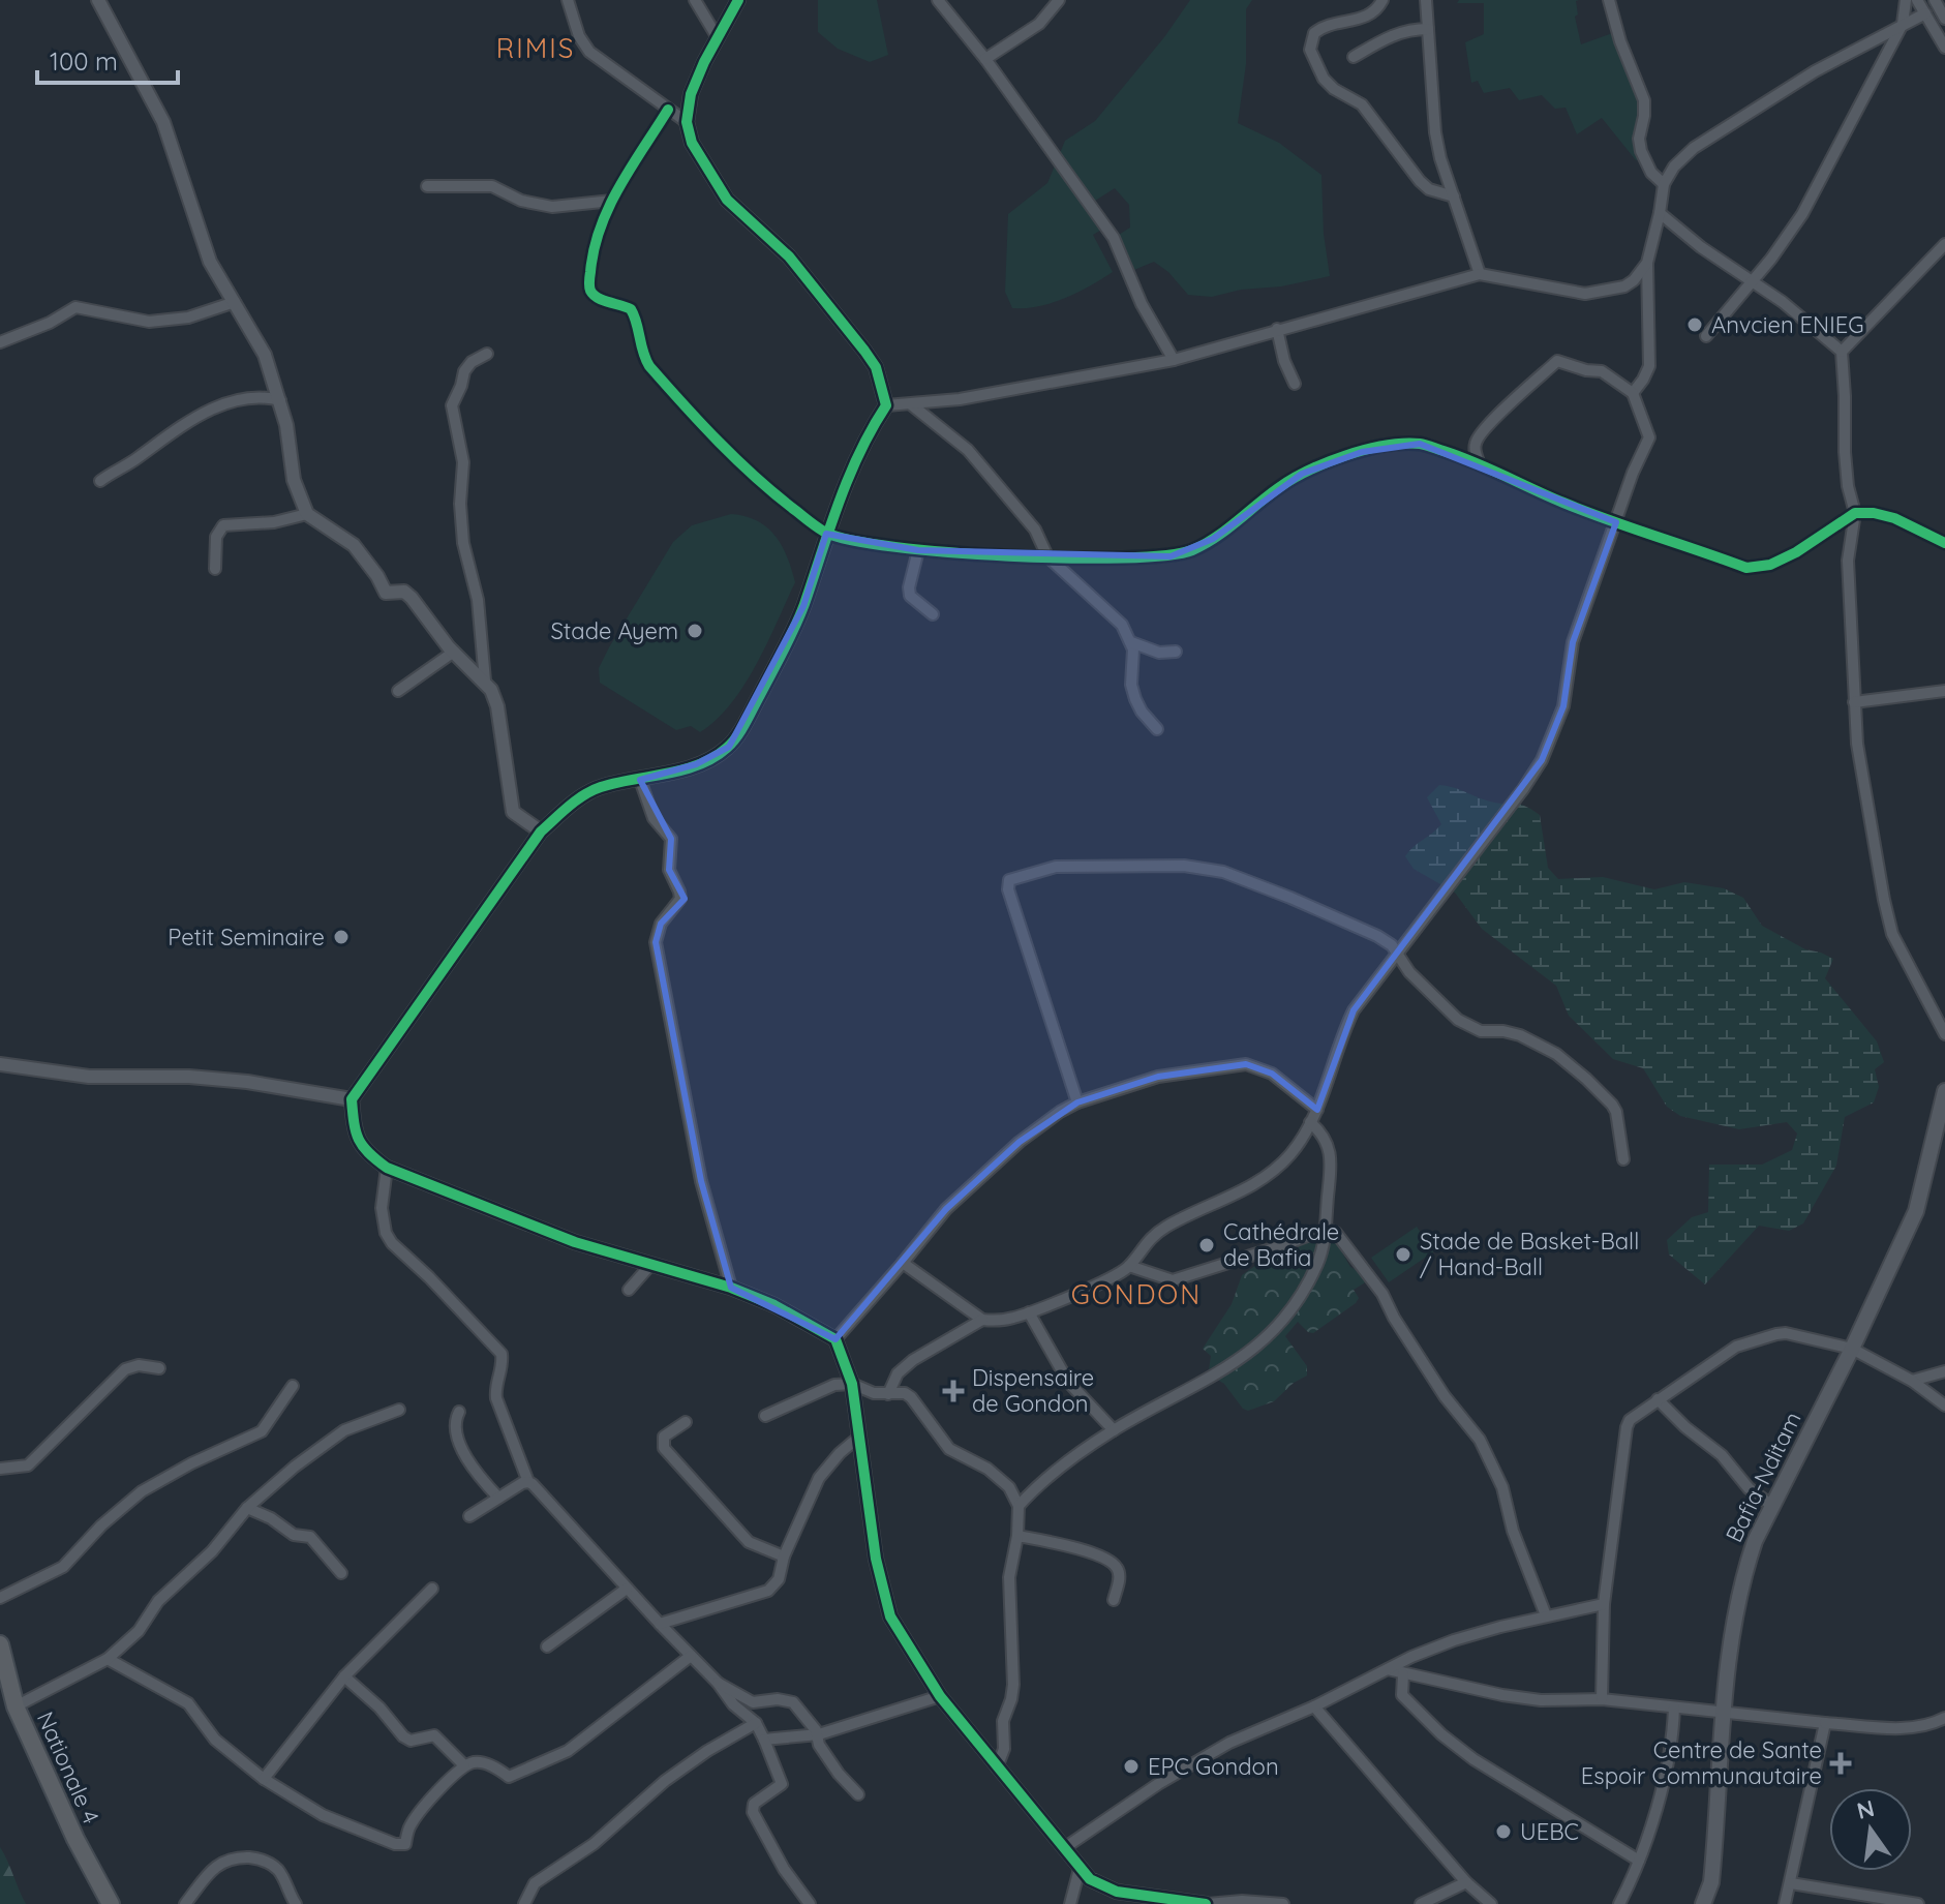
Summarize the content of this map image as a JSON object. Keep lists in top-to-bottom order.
{
  "streets": {
    "highway": ["Nationale 4"],
    "main road": ["Bafia-Nditam"]
  },
  "districts": ["RIMIS", "GONDON"],
  "places": {
    "other": [
      "Anvcien ENIEG",
      "Stade Ayem",
      "Petit Seminaire",
      "Cathédrale de Bafia",
      "Stade de Basket-Ball / Hand-Ball",
      "EPC Gondon",
      "UEBC"
    ],
    "health": ["Dispensaire de Gondon", "Centre de Sante Espoir Communautaire"]
  },
  "scale_bar": "100 m",
  "north": "top"
}
